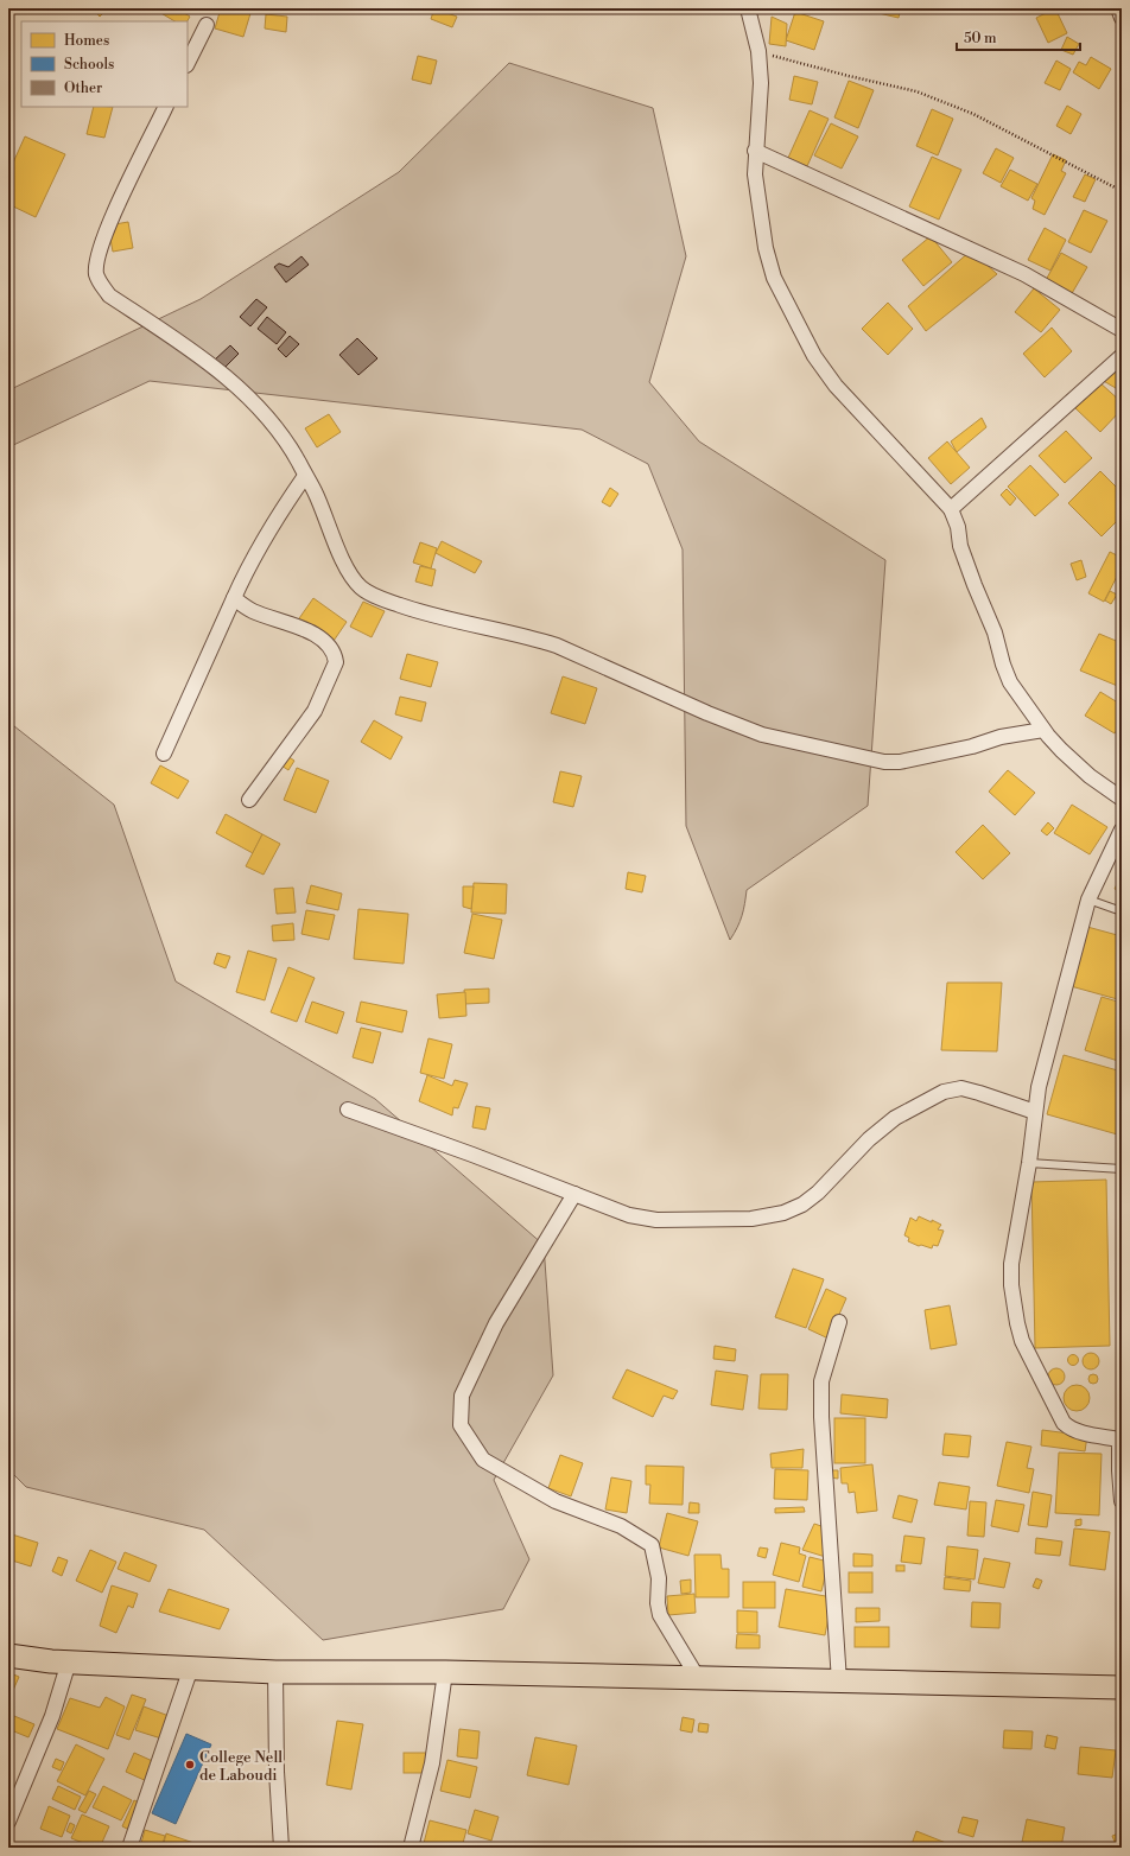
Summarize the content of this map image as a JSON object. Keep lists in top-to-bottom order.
{
  "places": ["College Nell de Laboudi"],
  "legend": ["Homes", "Schools", "Other"],
  "scale_bar": "50 m"
}
